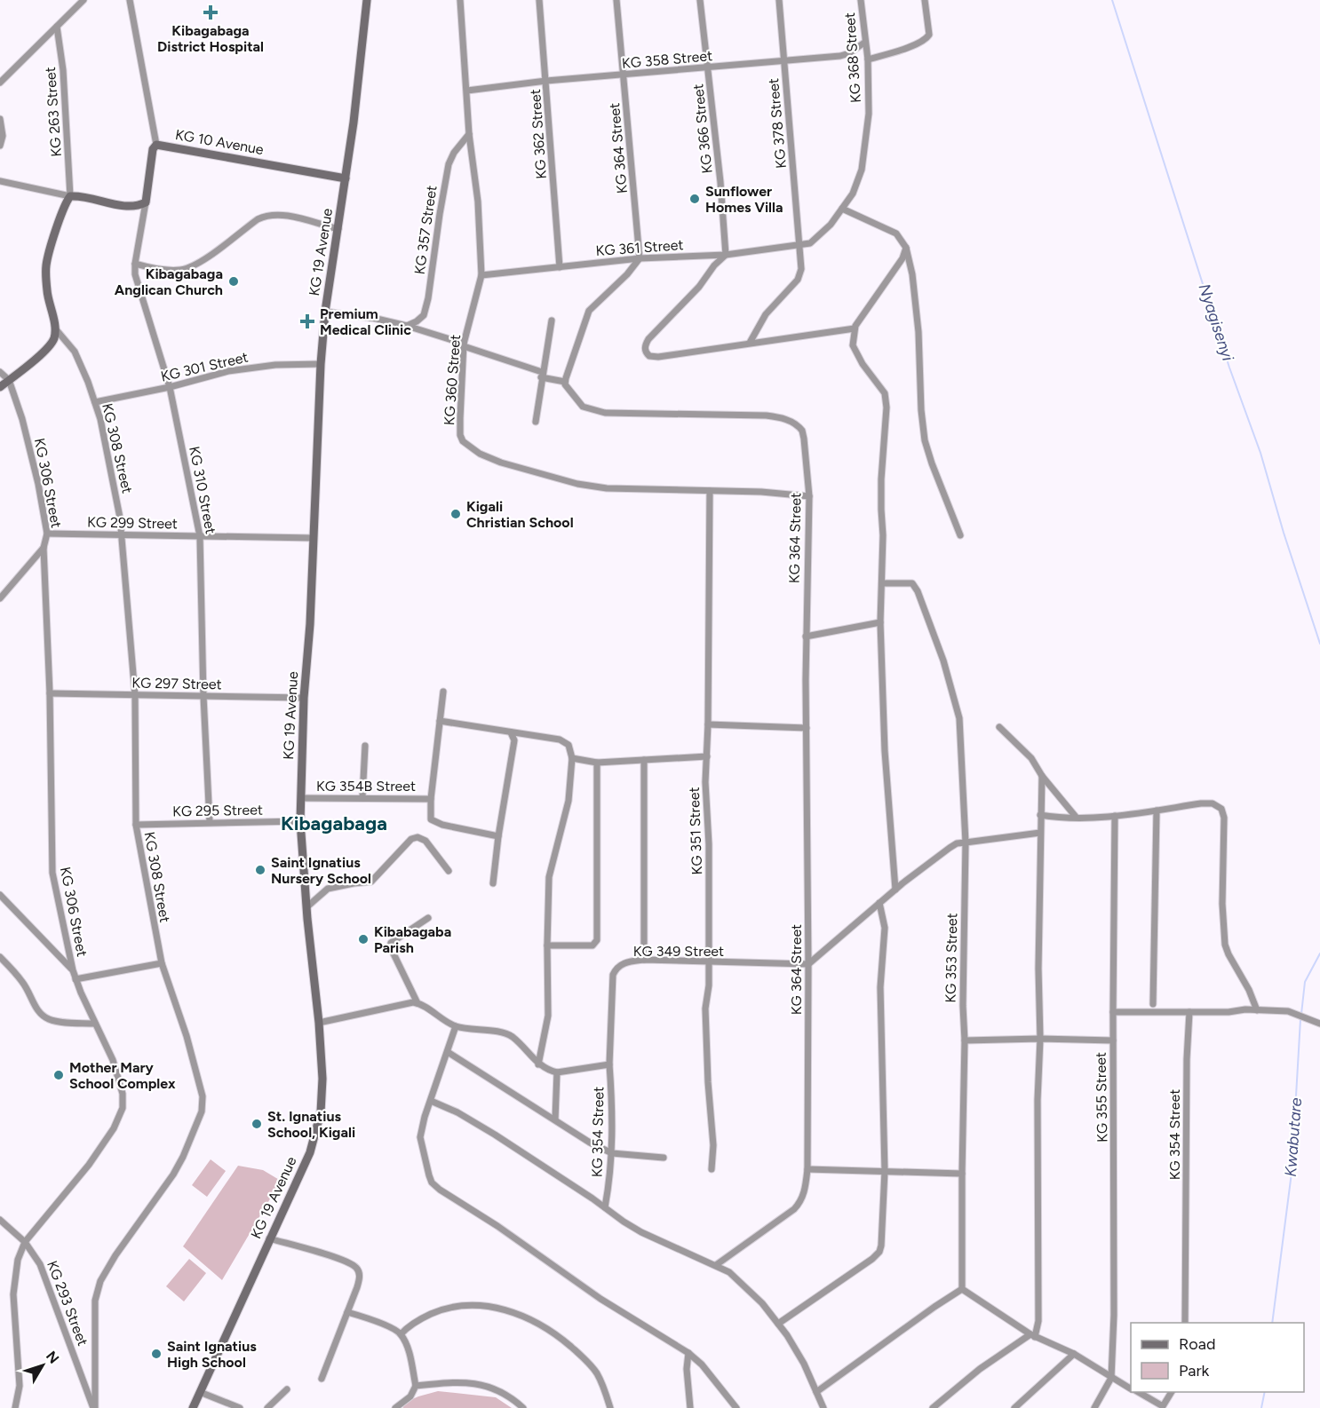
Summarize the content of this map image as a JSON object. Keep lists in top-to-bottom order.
{
  "streets": {
    "main road": ["KG 10 Avenue", "KG 19 Avenue"],
    "street": [
      "KG 368 Street",
      "KG 358 Street",
      "KG 263 Street",
      "KG 378 Street",
      "KG 366 Street",
      "KG 362 Street",
      "KG 364 Street",
      "KG 357 Street",
      "KG 361 Street",
      "KG 301 Street",
      "KG 360 Street",
      "KG 308 Street",
      "KG 306 Street",
      "KG 310 Street",
      "KG 299 Street",
      "KG 297 Street",
      "KG 354B Street",
      "KG 295 Street",
      "KG 351 Street",
      "KG 349 Street",
      "KG 353 Street",
      "KG 355 Street",
      "KG 354 Street",
      "KG 293 Street"
    ]
  },
  "crossings": [
    ["KG 368 Street", "KG 358 Street"],
    ["KG 368 Street", "KG 378 Street"],
    ["KG 368 Street", "KG 361 Street"],
    ["KG 358 Street", "KG 378 Street"],
    ["KG 358 Street", "KG 366 Street"],
    ["KG 358 Street", "KG 362 Street"],
    ["KG 358 Street", "KG 364 Street"],
    ["KG 358 Street", "KG 360 Street"],
    ["KG 378 Street", "KG 361 Street"],
    ["KG 366 Street", "KG 361 Street"],
    ["KG 362 Street", "KG 361 Street"],
    ["KG 10 Avenue", "KG 19 Avenue"],
    ["KG 10 Avenue", "KG 310 Street"],
    ["KG 364 Street", "KG 361 Street"],
    ["KG 364 Street", "KG 360 Street"],
    ["KG 364 Street", "KG 349 Street"],
    ["KG 357 Street", "KG 360 Street"],
    ["KG 361 Street", "KG 360 Street"],
    ["KG 19 Avenue", "KG 301 Street"],
    ["KG 19 Avenue", "KG 299 Street"],
    ["KG 19 Avenue", "KG 297 Street"],
    ["KG 19 Avenue", "KG 354B Street"],
    ["KG 19 Avenue", "KG 295 Street"],
    ["KG 301 Street", "KG 308 Street"],
    ["KG 301 Street", "KG 310 Street"],
    ["KG 360 Street", "KG 351 Street"],
    ["KG 308 Street", "KG 299 Street"],
    ["KG 308 Street", "KG 297 Street"],
    ["KG 308 Street", "KG 295 Street"],
    ["KG 308 Street", "KG 293 Street"],
    ["KG 306 Street", "KG 299 Street"],
    ["KG 306 Street", "KG 297 Street"],
    ["KG 306 Street", "KG 293 Street"],
    ["KG 310 Street", "KG 299 Street"],
    ["KG 310 Street", "KG 297 Street"],
    ["KG 310 Street", "KG 295 Street"],
    ["KG 351 Street", "KG 349 Street"],
    ["KG 349 Street", "KG 354 Street"]
  ],
  "districts": ["Kibagabaga"],
  "water": ["Nyagisenyi", "Kwabutare"],
  "places": {
    "health": ["Kibagabaga District Hospital", "Premium Medical Clinic"],
    "other": [
      "Sunflower Homes Villa",
      "Kibagabaga Anglican Church",
      "Kigali Christian School",
      "Saint Ignatius Nursery School",
      "Kibabagaba Parish",
      "Mother Mary School Complex",
      "St. Ignatius School, Kigali",
      "Saint Ignatius High School"
    ]
  },
  "legend": ["Road", "Park"],
  "north": "top right"
}
